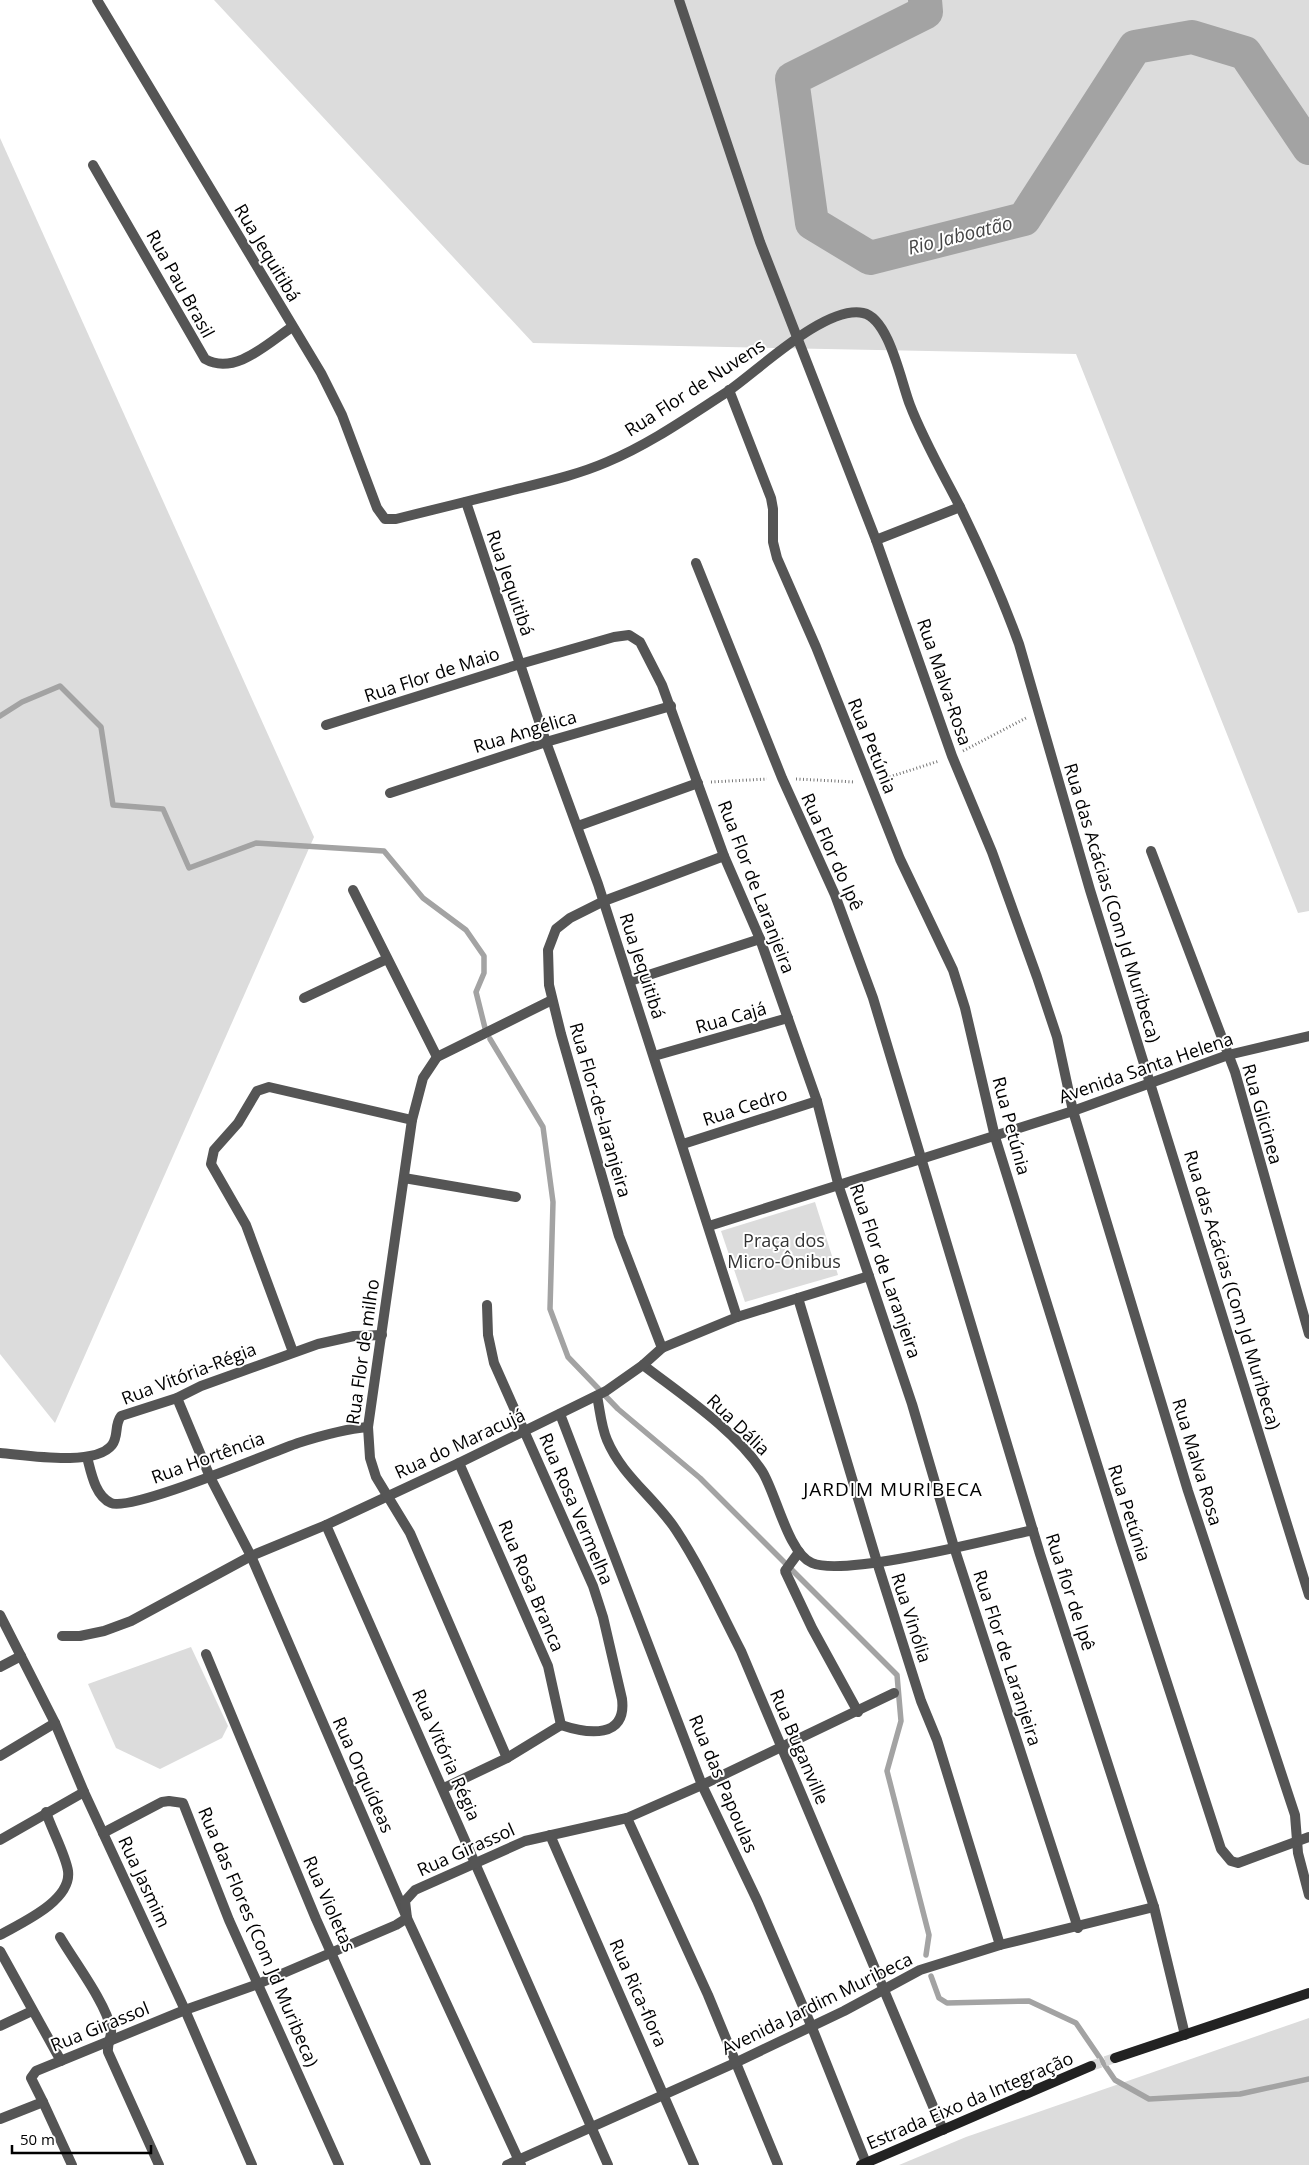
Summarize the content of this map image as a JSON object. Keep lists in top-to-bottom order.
{
  "streets": {
    "main road": ["Estrada Eixo da Integração"],
    "street": [
      "Rua Jequitibá",
      "Rua Pau Brasil",
      "Rua Flor de Nuvens",
      "Rua Flor de Maio",
      "Rua Malva-Rosa",
      "Rua Angélica",
      "Rua Petúnia",
      "Rua Flor do Ipê",
      "Rua Flor de Laranjeira",
      "Rua das Acácias (Com Jd Muribeca)",
      "Rua Cajá",
      "Avenida Santa Helena",
      "Rua Cedro",
      "Rua Flor-de-laranjeira",
      "Rua Glicinea",
      "Rua Flor de milho",
      "Rua Vitória-Régia",
      "Rua Dália",
      "Rua do Maracujá",
      "Rua Hortência",
      "Rua Malva Rosa",
      "Rua Rosa Vermelha",
      "Rua Rosa Branca",
      "Rua flor de Ipê",
      "Rua Vinólia",
      "Rua Buganville",
      "Rua Vitória Régia",
      "Rua Orquídeas",
      "Rua das Papoulas",
      "Rua Girassol",
      "Rua Jasmim",
      "Rua Violetas",
      "Rua das Flores (Com Jd Muribeca)",
      "Rua Rica-flora",
      "Avenida Jardim Muribeca"
    ]
  },
  "crossings": [
    ["Rua Jequitibá", "Rua Pau Brasil"],
    ["Rua Jequitibá", "Rua Flor de Nuvens"],
    ["Rua Jequitibá", "Rua Flor de Maio"],
    ["Rua Jequitibá", "Rua Angélica"],
    ["Rua Jequitibá", "Rua Cajá"],
    ["Rua Jequitibá", "Avenida Santa Helena"],
    ["Rua Jequitibá", "Rua Cedro"],
    ["Rua Jequitibá", "Rua Flor-de-laranjeira"],
    ["Rua Jequitibá", "Rua do Maracujá"],
    ["Rua Flor de Nuvens", "Rua Malva-Rosa"],
    ["Rua Flor de Nuvens", "Rua Petúnia"],
    ["Rua Flor de Nuvens", "Rua das Acácias (Com Jd Muribeca)"],
    ["Rua Flor de Maio", "Rua Flor de Laranjeira"],
    ["Rua Malva-Rosa", "Rua das Acácias (Com Jd Muribeca)"],
    ["Rua Malva-Rosa", "Rua Malva Rosa"],
    ["Rua Angélica", "Rua Flor de Laranjeira"],
    ["Rua Petúnia", "Avenida Santa Helena"],
    ["Rua Petúnia", "Rua Malva Rosa"],
    ["Rua Flor do Ipê", "Avenida Santa Helena"],
    ["Rua Flor do Ipê", "Rua flor de Ipê"],
    ["Rua Flor de Laranjeira", "Rua Cajá"],
    ["Rua Flor de Laranjeira", "Avenida Santa Helena"],
    ["Rua Flor de Laranjeira", "Rua Cedro"],
    ["Rua Flor de Laranjeira", "Rua Flor-de-laranjeira"],
    ["Rua Flor de Laranjeira", "Rua do Maracujá"],
    ["Rua Flor de Laranjeira", "Avenida Jardim Muribeca"],
    ["Rua das Acácias (Com Jd Muribeca)", "Avenida Santa Helena"],
    ["Avenida Santa Helena", "Rua Glicinea"],
    ["Avenida Santa Helena", "Rua Malva Rosa"],
    ["Avenida Santa Helena", "Rua flor de Ipê"],
    ["Rua Flor-de-laranjeira", "Rua do Maracujá"],
    ["Rua Flor de milho", "Rua Vitória-Régia"],
    ["Rua Flor de milho", "Rua do Maracujá"],
    ["Rua Flor de milho", "Rua Hortência"],
    ["Rua Vitória-Régia", "Rua Hortência"],
    ["Rua Vitória-Régia", "Rua Orquídeas"],
    ["Rua Dália", "Rua do Maracujá"],
    ["Rua do Maracujá", "Rua Rosa Vermelha"],
    ["Rua do Maracujá", "Rua Rosa Branca"],
    ["Rua do Maracujá", "Rua Vinólia"],
    ["Rua do Maracujá", "Rua Buganville"],
    ["Rua do Maracujá", "Rua Vitória Régia"],
    ["Rua do Maracujá", "Rua Orquídeas"],
    ["Rua do Maracujá", "Rua das Papoulas"],
    ["Rua Hortência", "Rua Orquídeas"],
    ["Rua Rosa Vermelha", "Rua Rosa Branca"],
    ["Rua flor de Ipê", "Avenida Jardim Muribeca"],
    ["Rua Vinólia", "Avenida Jardim Muribeca"],
    ["Rua Buganville", "Rua Girassol"],
    ["Rua Buganville", "Avenida Jardim Muribeca"],
    ["Rua Buganville", "Estrada Eixo da Integração"],
    ["Rua Vitória Régia", "Rua Girassol"],
    ["Rua Vitória Régia", "Avenida Jardim Muribeca"],
    ["Rua Orquídeas", "Rua Girassol"],
    ["Rua Orquídeas", "Avenida Jardim Muribeca"],
    ["Rua das Papoulas", "Rua Girassol"],
    ["Rua das Papoulas", "Avenida Jardim Muribeca"],
    ["Rua das Papoulas", "Estrada Eixo da Integração"],
    ["Rua Girassol", "Rua Jasmim"],
    ["Rua Girassol", "Rua Violetas"],
    ["Rua Girassol", "Rua das Flores (Com Jd Muribeca)"],
    ["Rua Girassol", "Rua Rica-flora"],
    ["Rua Jasmim", "Rua das Flores (Com Jd Muribeca)"],
    ["Rua Rica-flora", "Avenida Jardim Muribeca"]
  ],
  "districts": ["JARDIM MURIBECA"],
  "water": ["Rio Jaboatão"],
  "parks": ["Praça dos Micro-Ônibus"],
  "scale_bar": "50 m"
}
